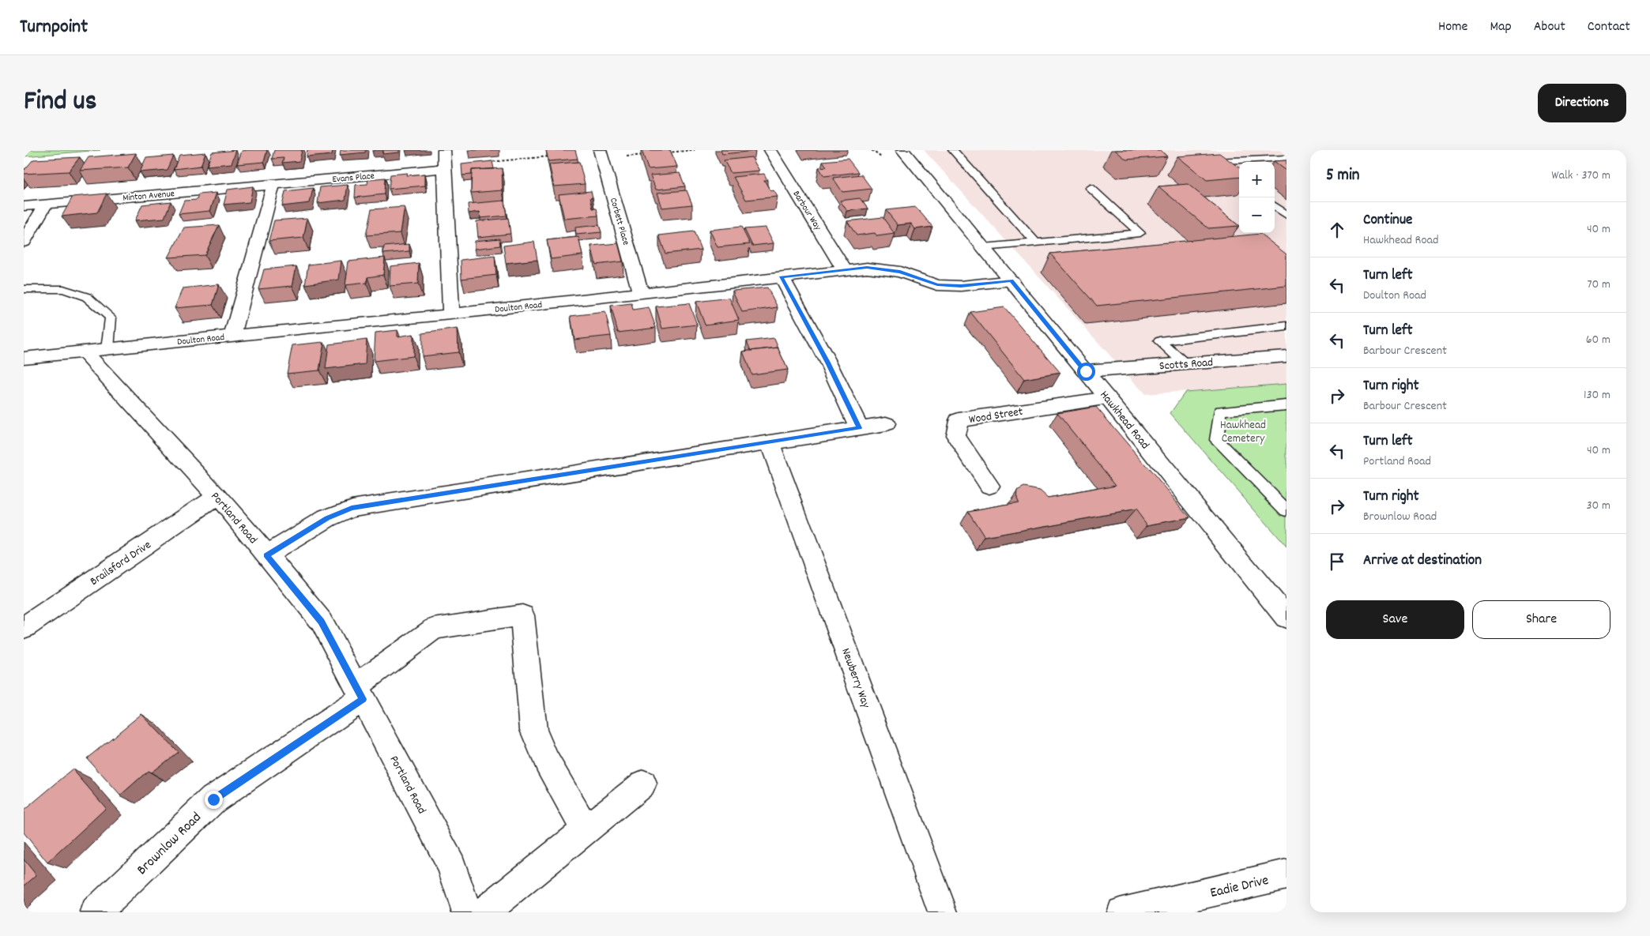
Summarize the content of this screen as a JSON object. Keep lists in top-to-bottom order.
{
  "streets": {
    "street": [
      "Evans Place",
      "Minton Avenue",
      "Barbour Way",
      "Corbett Place",
      "Doulton Road",
      "Scotts Road",
      "Wood Street",
      "Hawkhead Road",
      "Portland Road",
      "Brailsford Drive",
      "Newberry Way",
      "Brownlow Road",
      "Eadie Drive"
    ]
  },
  "crossings": [
    ["Evans Place", "Minton Avenue"],
    ["Barbour Way", "Doulton Road"],
    ["Corbett Place", "Doulton Road"],
    ["Doulton Road", "Hawkhead Road"],
    ["Doulton Road", "Portland Road"],
    ["Scotts Road", "Hawkhead Road"],
    ["Wood Street", "Hawkhead Road"],
    ["Portland Road", "Brailsford Drive"],
    ["Portland Road", "Brownlow Road"]
  ],
  "parks": ["Hawkhead Cemetery"],
  "page": {
    "header": "Turnpoint",
    "nav": [
      "Home",
      "Map",
      "About",
      "Contact"
    ],
    "title": "Find us",
    "buttons": [
      "Directions",
      ["Save", "Share"]
    ],
    "heading": ["5 min", "Walk · 370 m"],
    "map_buttons": ["+", "−"],
    "list": [
      ["Continue", "Hawkhead Road", "40 m"],
      ["Turn left", "Doulton Road", "70 m"],
      ["Turn left", "Barbour Crescent", "60 m"],
      ["Turn right", "Barbour Crescent", "130 m"],
      ["Turn left", "Portland Road", "40 m"],
      ["Turn right", "Brownlow Road", "30 m"],
      "Arrive at destination"
    ]
  }
}
